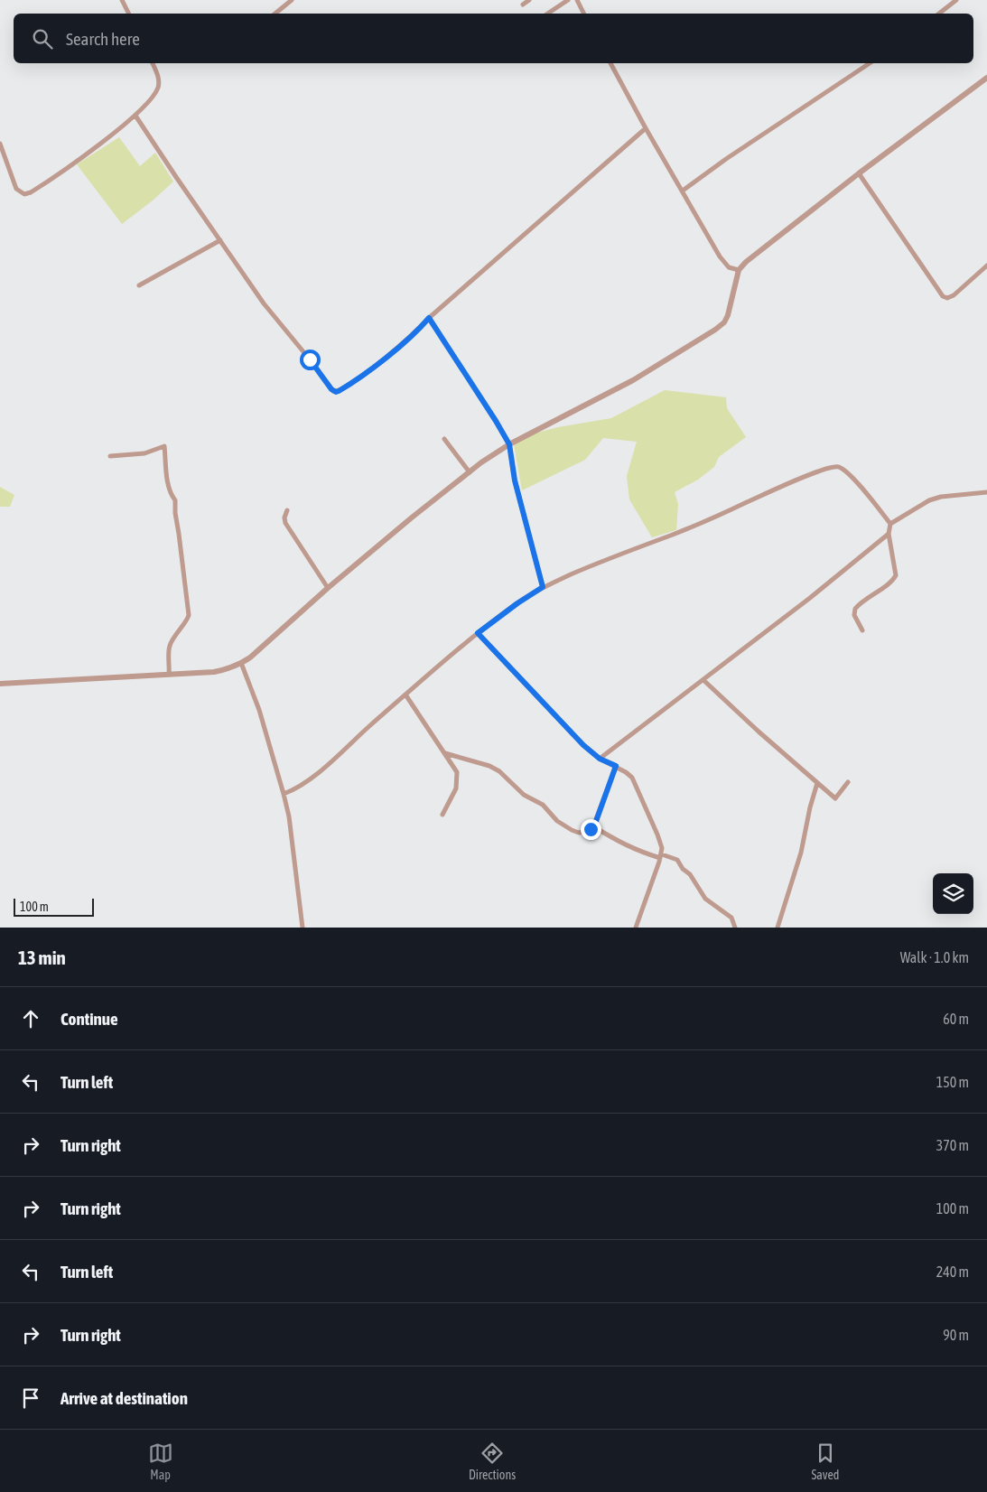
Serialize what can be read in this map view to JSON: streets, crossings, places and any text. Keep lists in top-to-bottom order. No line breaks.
{"scale_bar":"100 m","page":{"search":"Search here","scale":"100 m","heading":["13 min","Walk · 1.0 km"],"list":[["Continue","60 m"],["Turn left","150 m"],["Turn right","370 m"],["Turn right","100 m"],["Turn left","240 m"],["Turn right","90 m"],"Arrive at destination"],"nav":["Map","Directions","Saved"]}}
